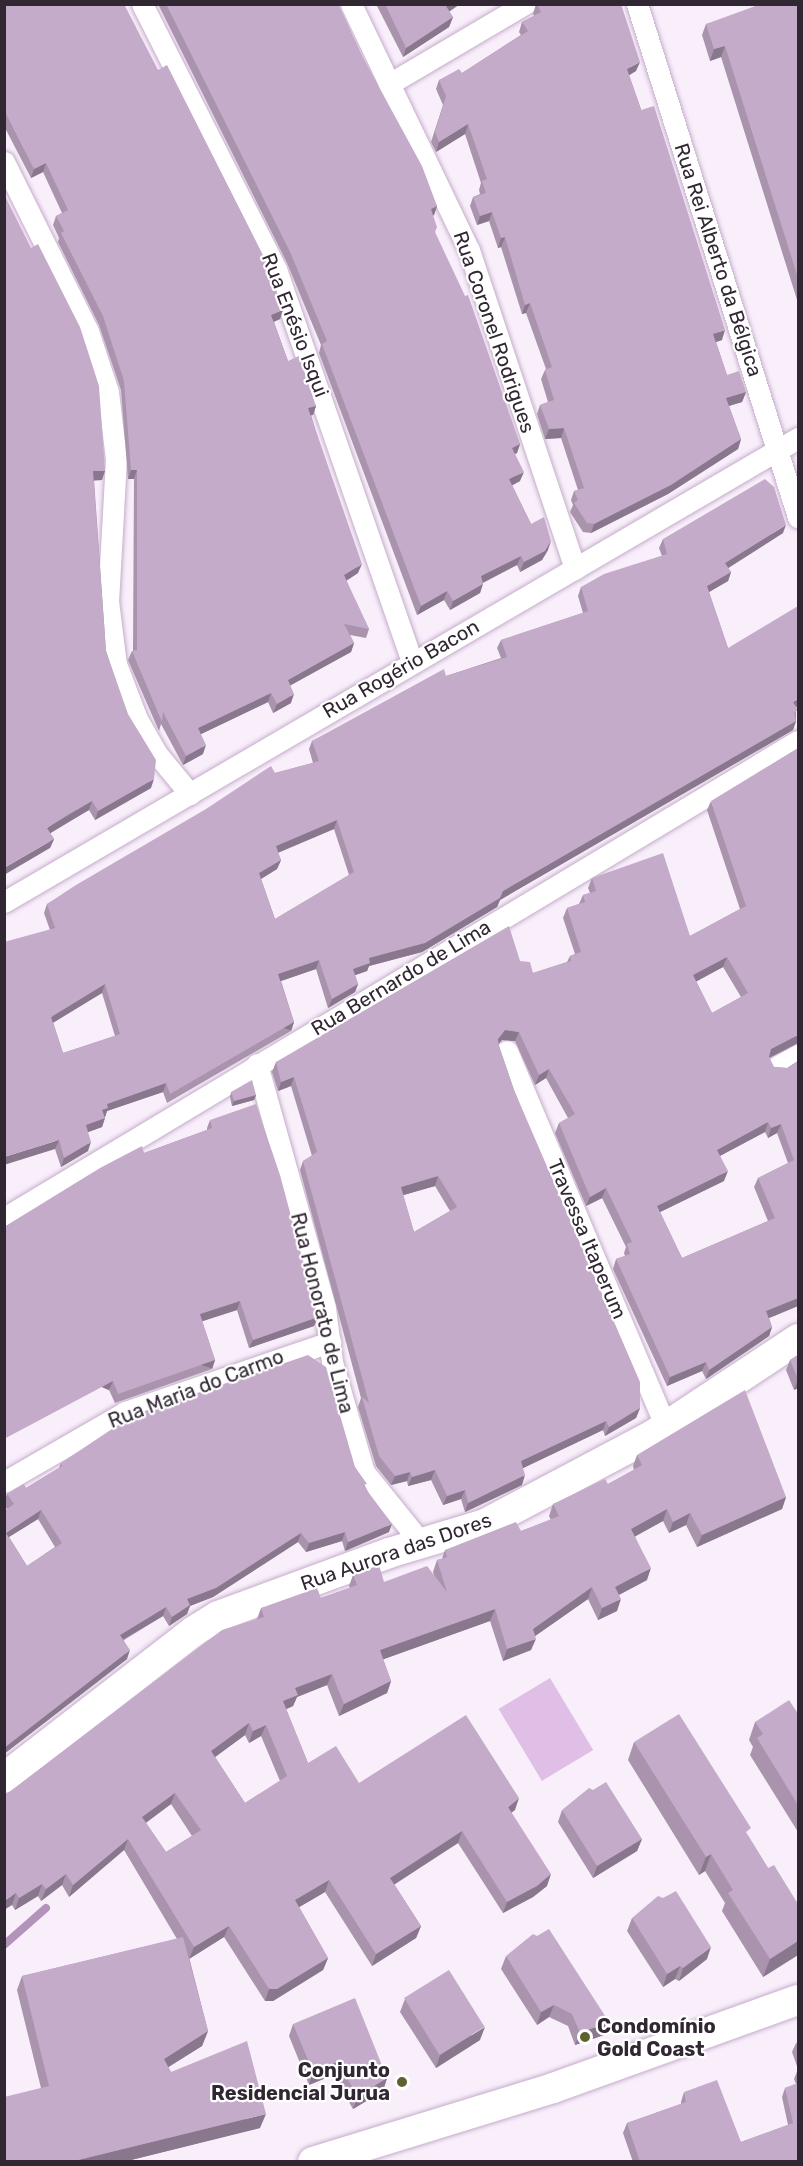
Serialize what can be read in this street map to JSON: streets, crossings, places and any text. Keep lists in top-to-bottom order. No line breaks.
{"streets":{"main road":["Rua Aurora das Dores"],"street":["Rua Rei Alberto da Bélgica","Rua Enésio Isqui","Rua Coronel Rodrigues","Rua Rogério Bacon","Rua Bernardo de Lima","Travessa Itaperum","Rua Honorato de Lima","Rua Maria do Carmo"]},"crossings":[["Rua Rei Alberto da Bélgica","Rua Rogério Bacon"],["Rua Enésio Isqui","Rua Rogério Bacon"],["Rua Coronel Rodrigues","Rua Rogério Bacon"],["Rua Bernardo de Lima","Rua Honorato de Lima"],["Travessa Itaperum","Rua Aurora das Dores"],["Rua Honorato de Lima","Rua Maria do Carmo"],["Rua Honorato de Lima","Rua Aurora das Dores"]],"places":["Condomínio Gold Coast","Conjunto Residencial Jurua"]}
